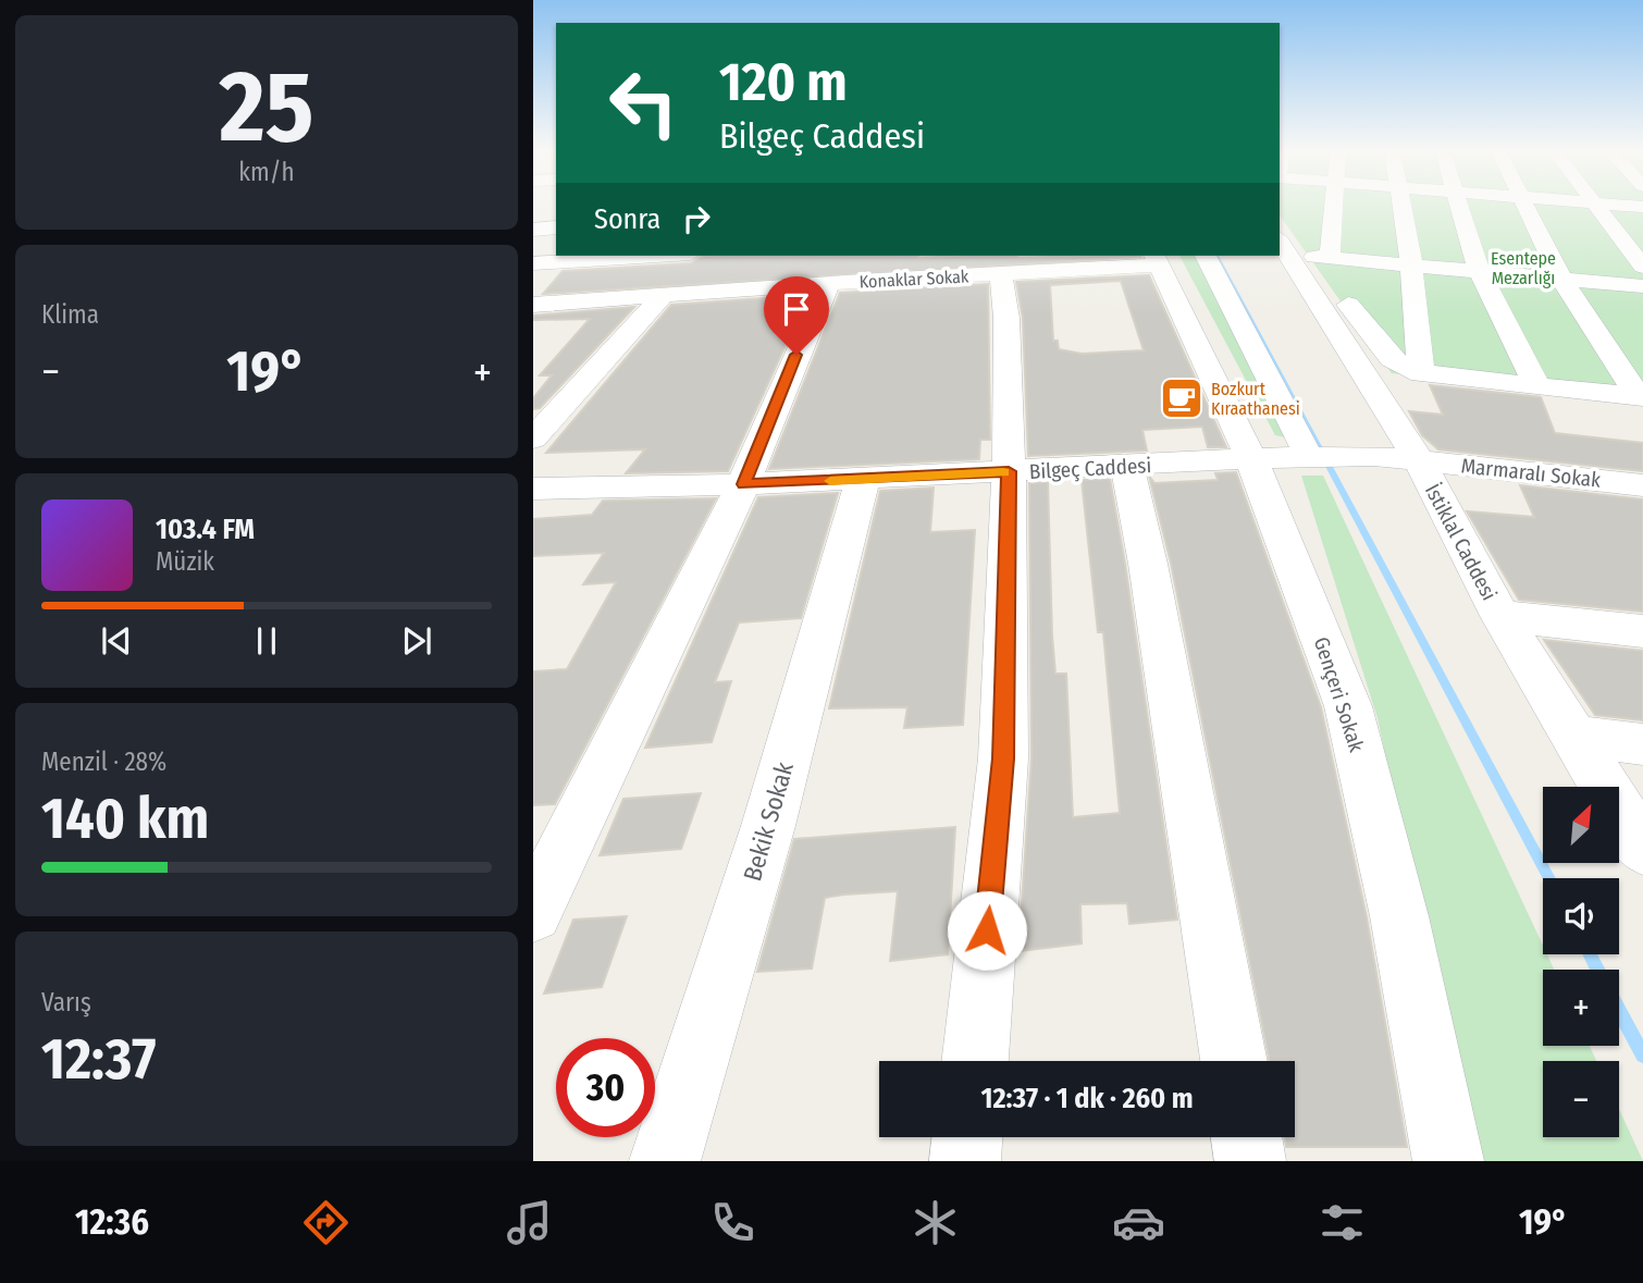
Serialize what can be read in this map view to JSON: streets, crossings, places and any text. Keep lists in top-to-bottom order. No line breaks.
{"streets":{"street":["Konaklar Sokak","Bilgeç Caddesi","Marmaralı Sokak","İstiklal Caddesi","Gençeri Sokak","Bekik Sokak"]},"crossings":[["Konaklar Sokak","Gençeri Sokak"],["Bilgeç Caddesi","Marmaralı Sokak"],["Bilgeç Caddesi","İstiklal Caddesi"],["Bilgeç Caddesi","Gençeri Sokak"],["Bilgeç Caddesi","Bekik Sokak"],["Marmaralı Sokak","İstiklal Caddesi"]],"parks":["Esentepe Mezarlığı"],"places":{"cafe":["Bozkurt Kıraathanesi"]},"north":"top right","page":{"tile":[["25","km/h"],"Klima",["Menzil · 28%","140 km"],["Varış","12:37"]],"turn":["120 m","Bilgeç Caddesi"],"then":"Sonra","heat":["−","19°","+"],"song":["103.4 FM","Müzik"],"map_buttons":["+","−"],"limit":"30","trip":"12:37 · 1 dk · 260 m","tabs":["12:36","19°"]}}
